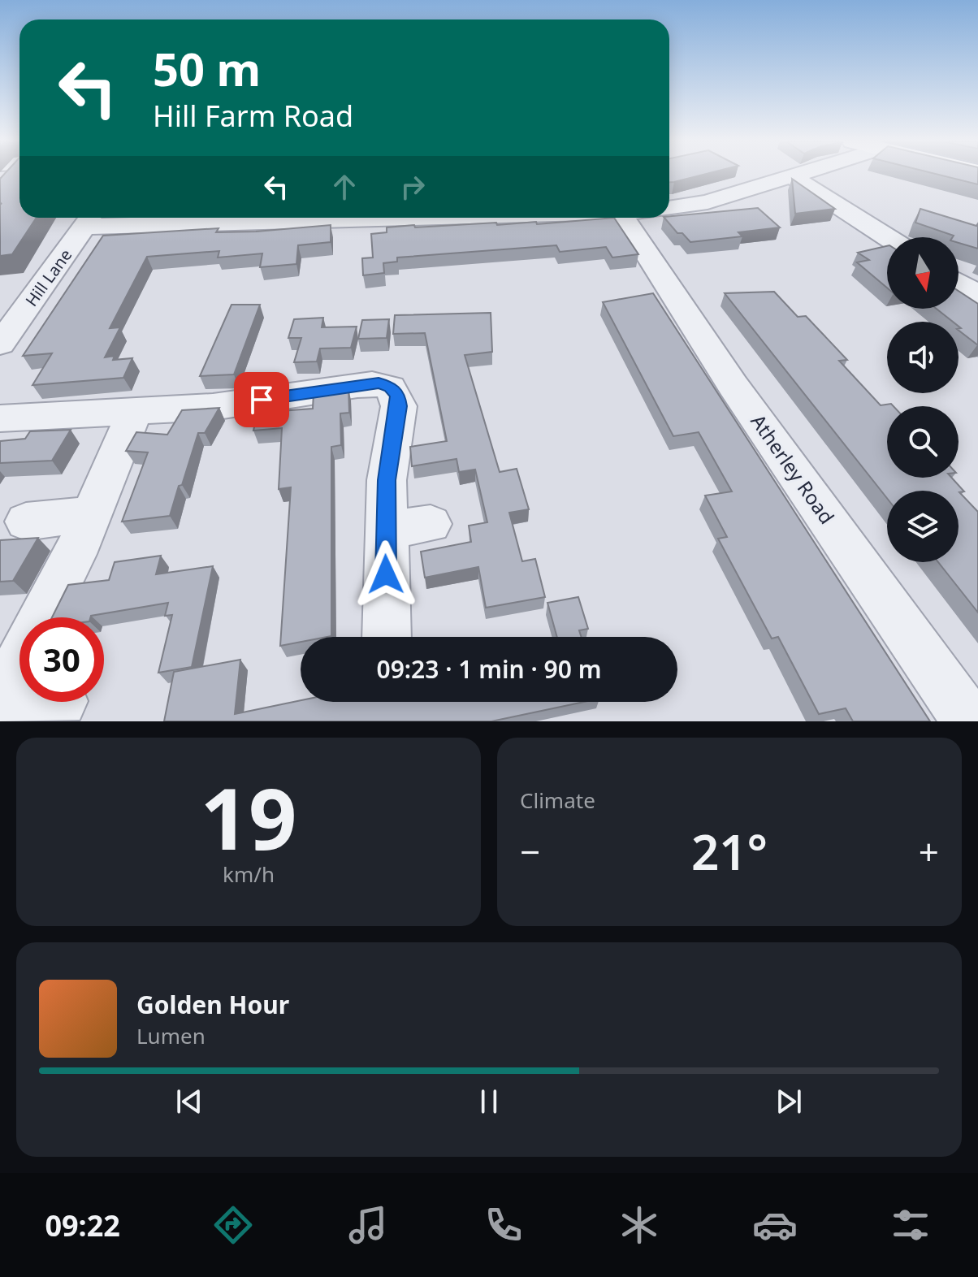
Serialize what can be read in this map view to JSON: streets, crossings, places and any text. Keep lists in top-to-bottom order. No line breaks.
{"streets":{"street":["Hill Lane","Atherley Road"]},"north":"bottom","page":{"turn":["50 m","Hill Farm Road"],"limit":"30","trip":"09:23 · 1 min · 90 m","tile":[["19","km/h"],"Climate"],"heat":["−","21°","+"],"song":["Golden Hour","Lumen"],"tabs":"09:22"}}
